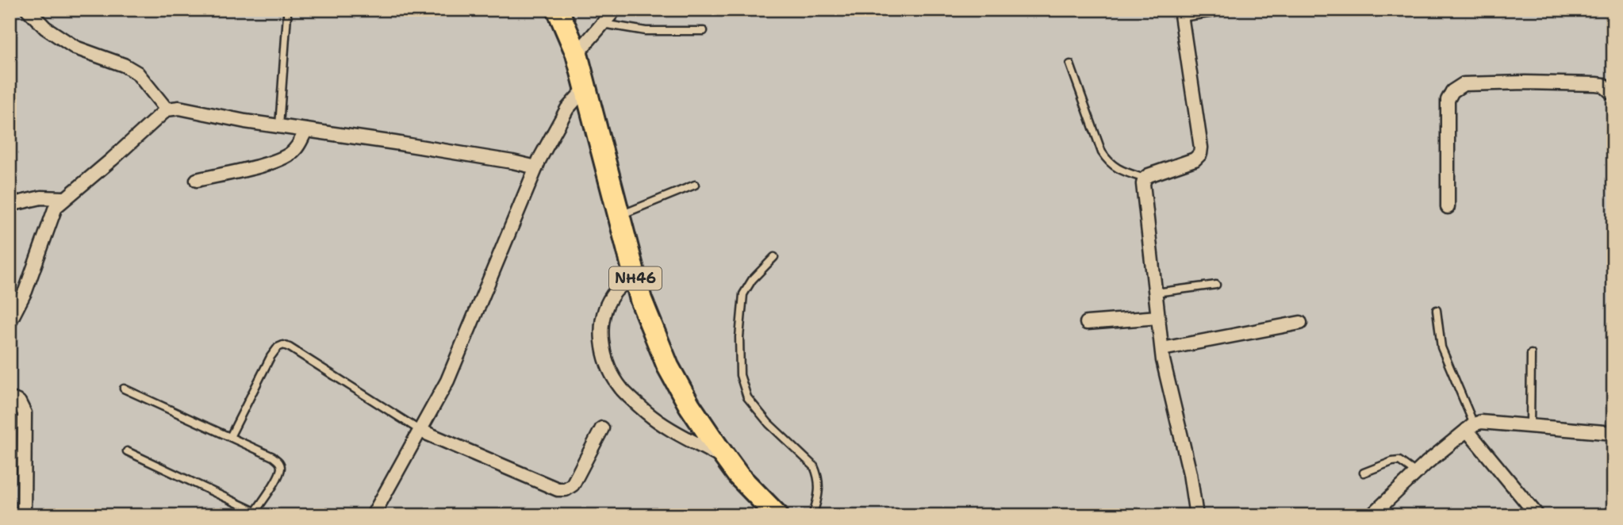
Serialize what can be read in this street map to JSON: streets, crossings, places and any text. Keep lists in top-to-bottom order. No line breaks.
{"streets":{"highway":["NH46"]}}
